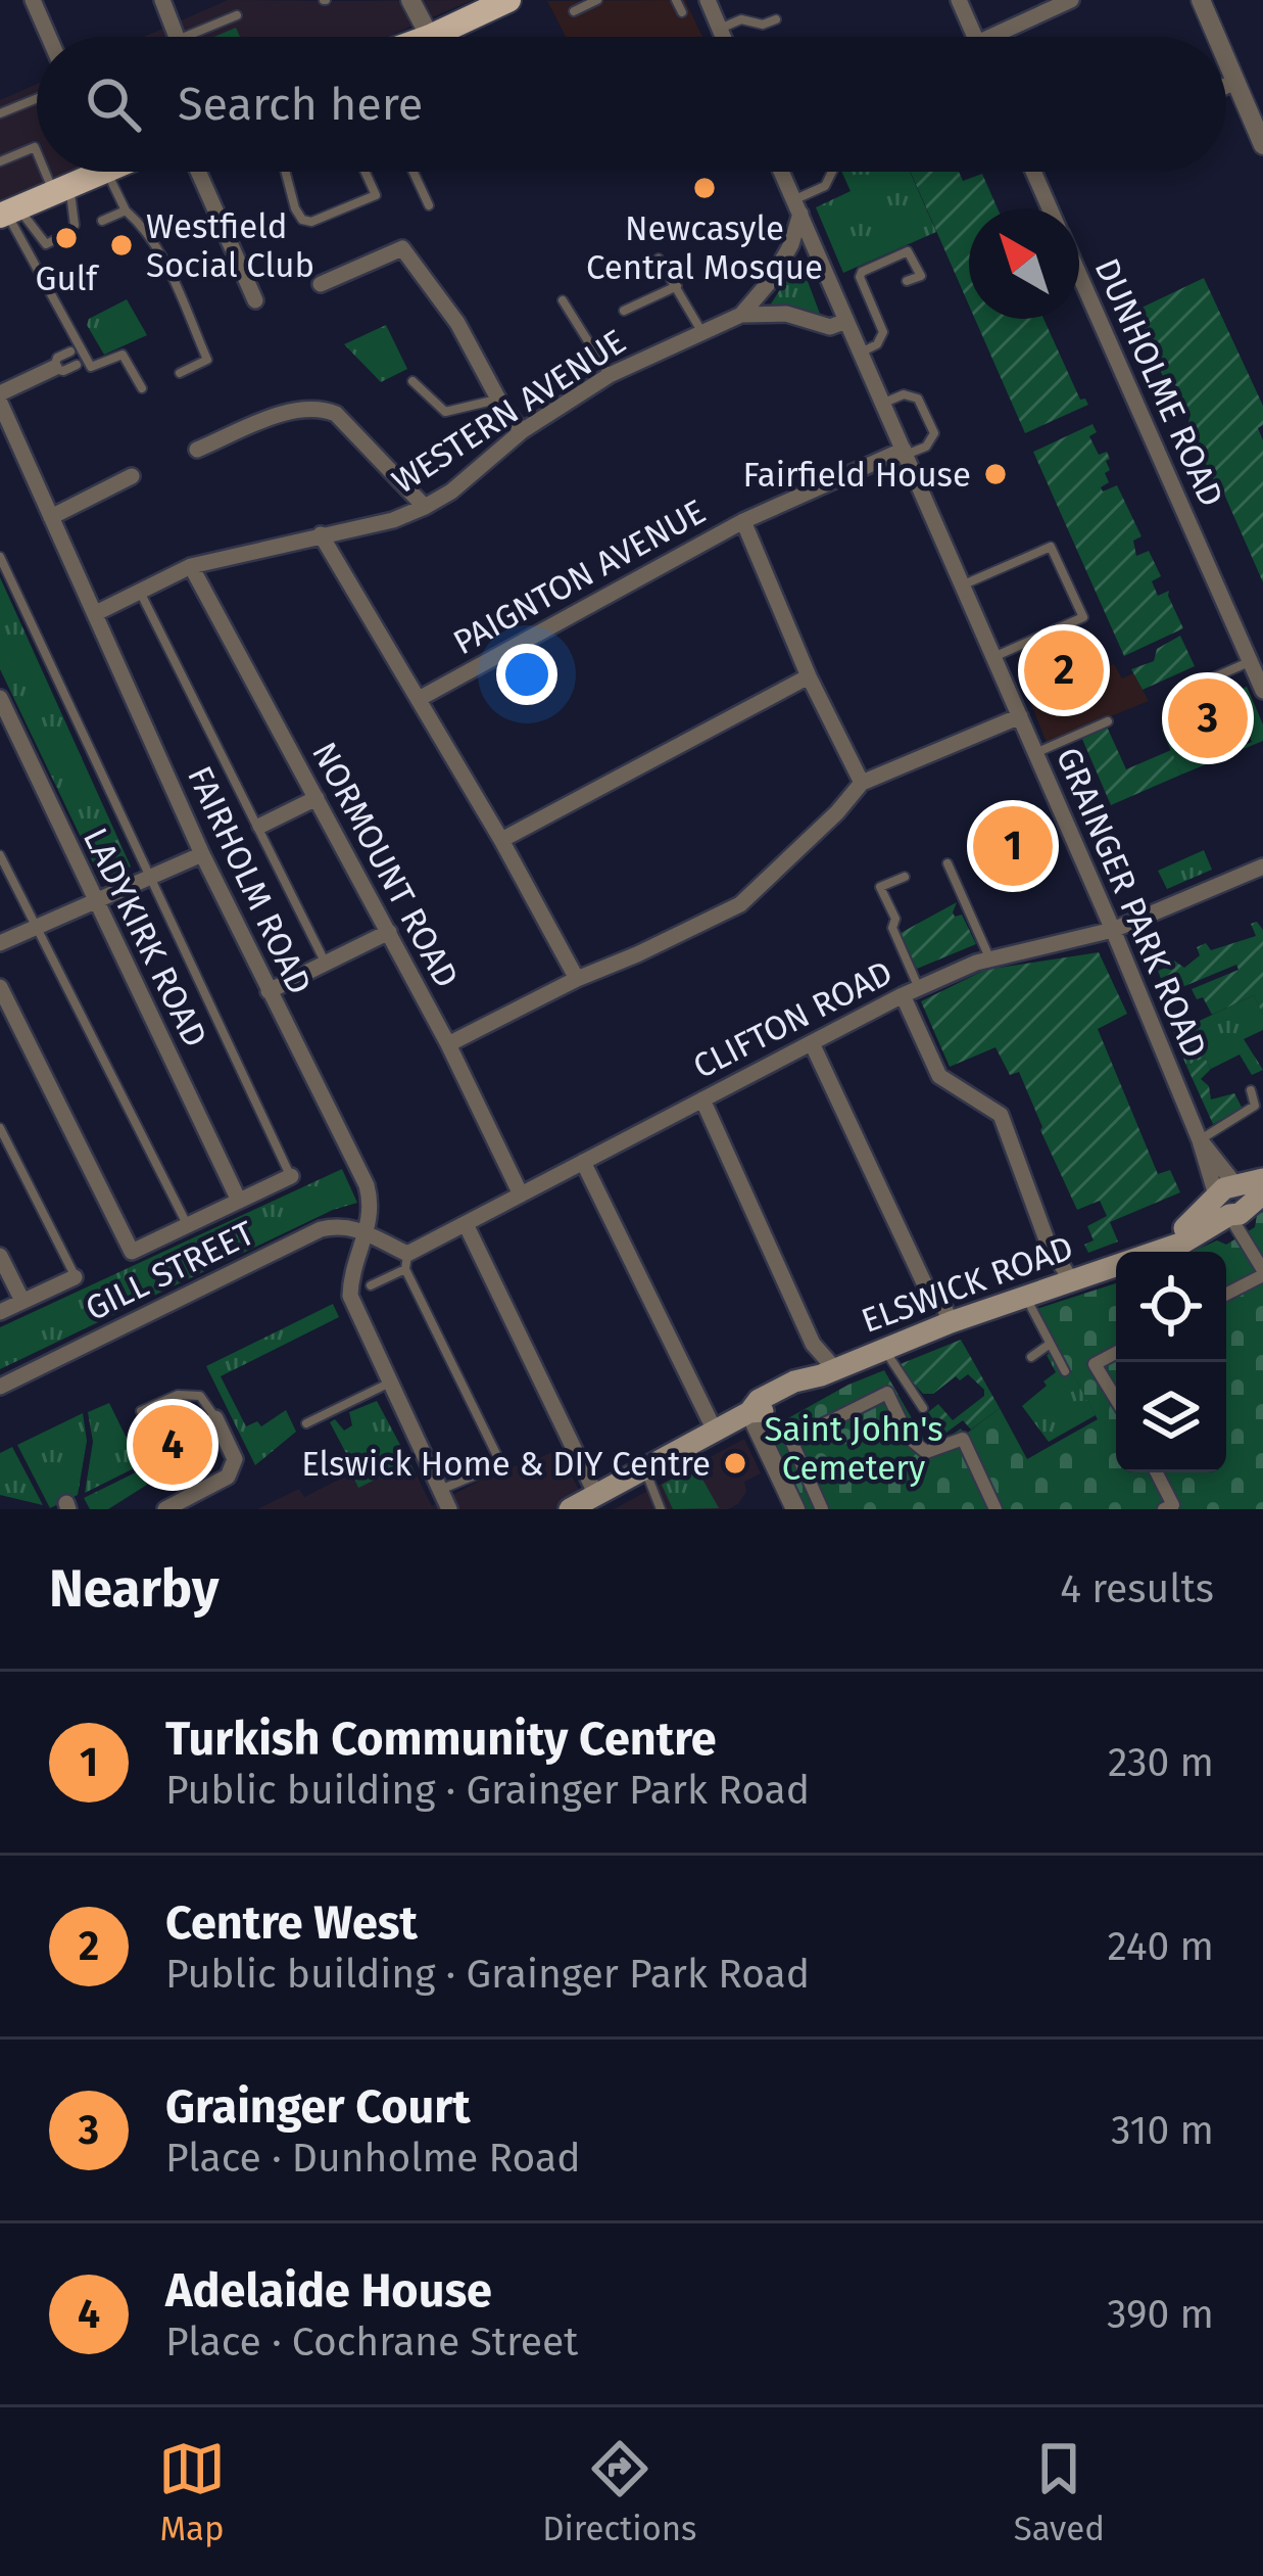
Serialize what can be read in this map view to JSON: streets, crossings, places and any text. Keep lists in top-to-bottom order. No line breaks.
{"streets":{"main road":["ELSWICK ROAD"],"street":["DUNHOLME ROAD","WESTERN AVENUE","PAIGNTON AVENUE","NORMOUNT ROAD","FAIRHOLM ROAD","GRAINGER PARK ROAD","LADYKIRK ROAD","CLIFTON ROAD","GILL STREET"]},"crossings":[["WESTERN AVENUE","NORMOUNT ROAD"],["WESTERN AVENUE","FAIRHOLM ROAD"],["WESTERN AVENUE","GRAINGER PARK ROAD"],["PAIGNTON AVENUE","GRAINGER PARK ROAD"],["NORMOUNT ROAD","CLIFTON ROAD"],["FAIRHOLM ROAD","GILL STREET"],["GRAINGER PARK ROAD","CLIFTON ROAD"],["GRAINGER PARK ROAD","ELSWICK ROAD"]],"parks":["Saint John's Cemetery"],"places":["Newcasyle Central Mosque","Gulf","Westfield Social Club","Fairfield House","Elswick Home & DIY Centre"],"north":"top left","page":{"search":"Search here","pins":["2","3","1","4"],"heading":["Nearby","4 results"],"list":[{"mark":"1","name":"Turkish Community Centre","note":"Public building · Grainger Park Road","value":"230 m"},{"mark":"2","name":"Centre West","note":"Public building · Grainger Park Road","value":"240 m"},{"mark":"3","name":"Grainger Court","note":"Place · Dunholme Road","value":"310 m"},{"mark":"4","name":"Adelaide House","note":"Place · Cochrane Street","value":"390 m"}],"nav":["Map","Directions","Saved"]}}
